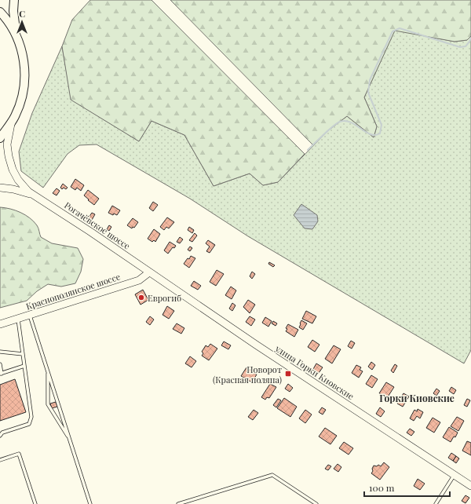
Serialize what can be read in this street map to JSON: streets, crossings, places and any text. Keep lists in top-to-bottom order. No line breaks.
{"streets":{"main road":["Рогачёвское шоссе","Краснополянское шоссе","улица Горки Киовские"]},"crossings":[["Рогачёвское шоссе","Краснополянское шоссе"],["Рогачёвское шоссе","улица Горки Киовские"],["Краснополянское шоссе","улица Горки Киовские"]],"districts":["Горки Киовские"],"places":{"other":["Еврогиб"],"transit":["Поворот (Красная поляна)"]},"scale_bar":"100 m","north":"top"}
